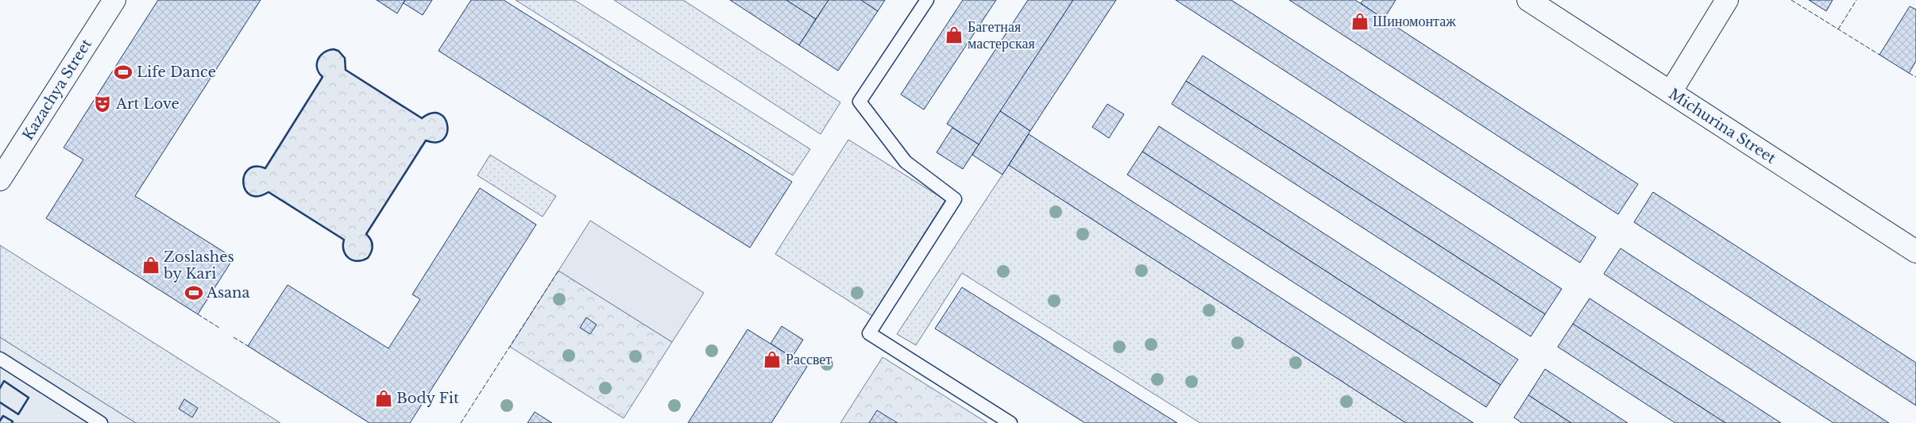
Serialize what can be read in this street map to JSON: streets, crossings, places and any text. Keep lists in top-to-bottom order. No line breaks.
{"streets":{"street":["Kazachya Street","Michurina Street"]},"places":{"shop":["Шиномонтаж","Багетная мастерская","Zoslashes by Kari","Рассвет","Body Fit"],"sports":["Life Dance","Asana"],"theatre":["Art Love"]}}
